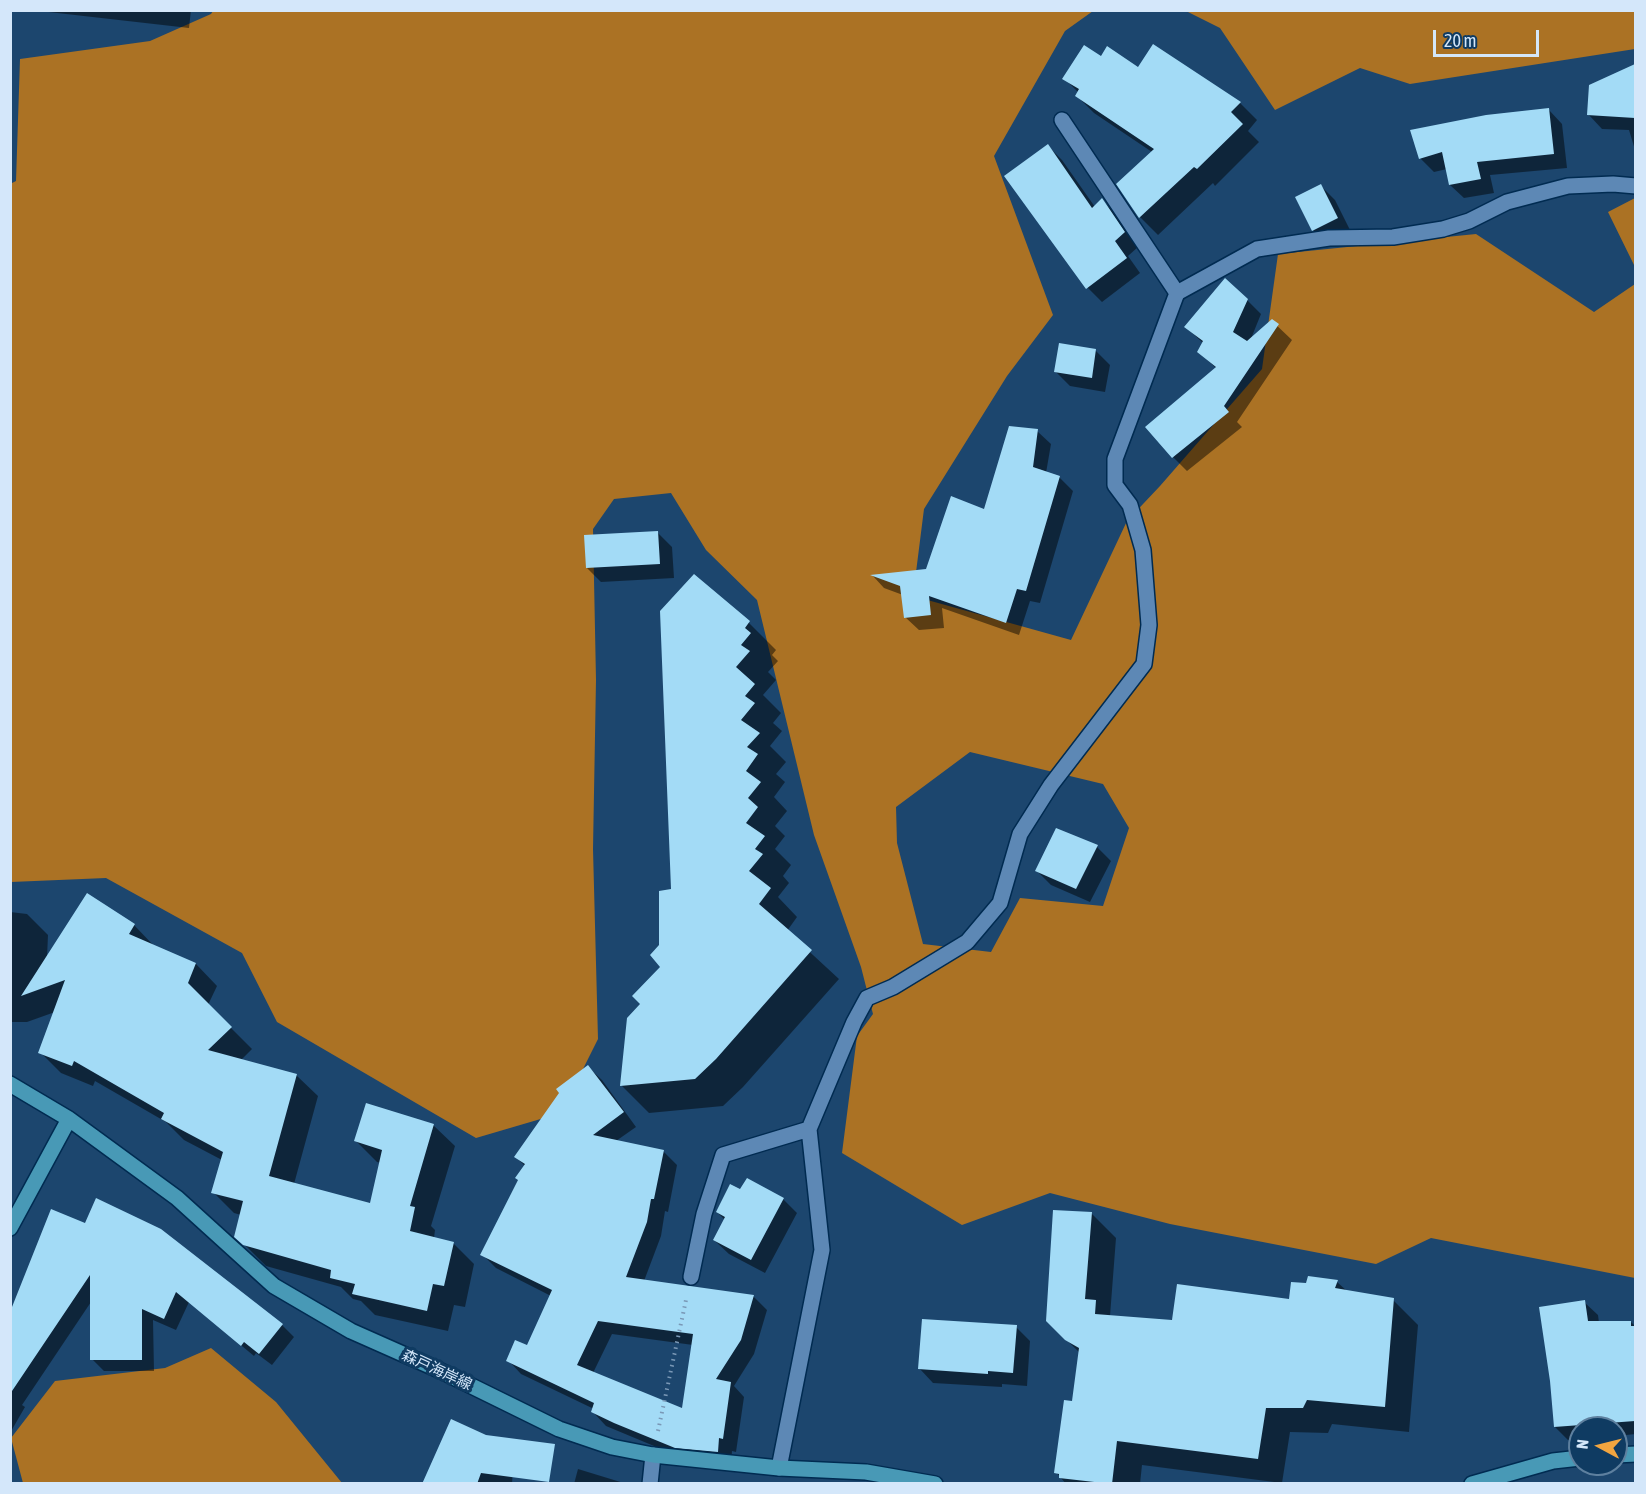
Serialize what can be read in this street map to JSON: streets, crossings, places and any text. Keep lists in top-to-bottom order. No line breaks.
{"streets":{"main road":["森戸海岸線"]},"scale_bar":"20 m","north":"left"}
